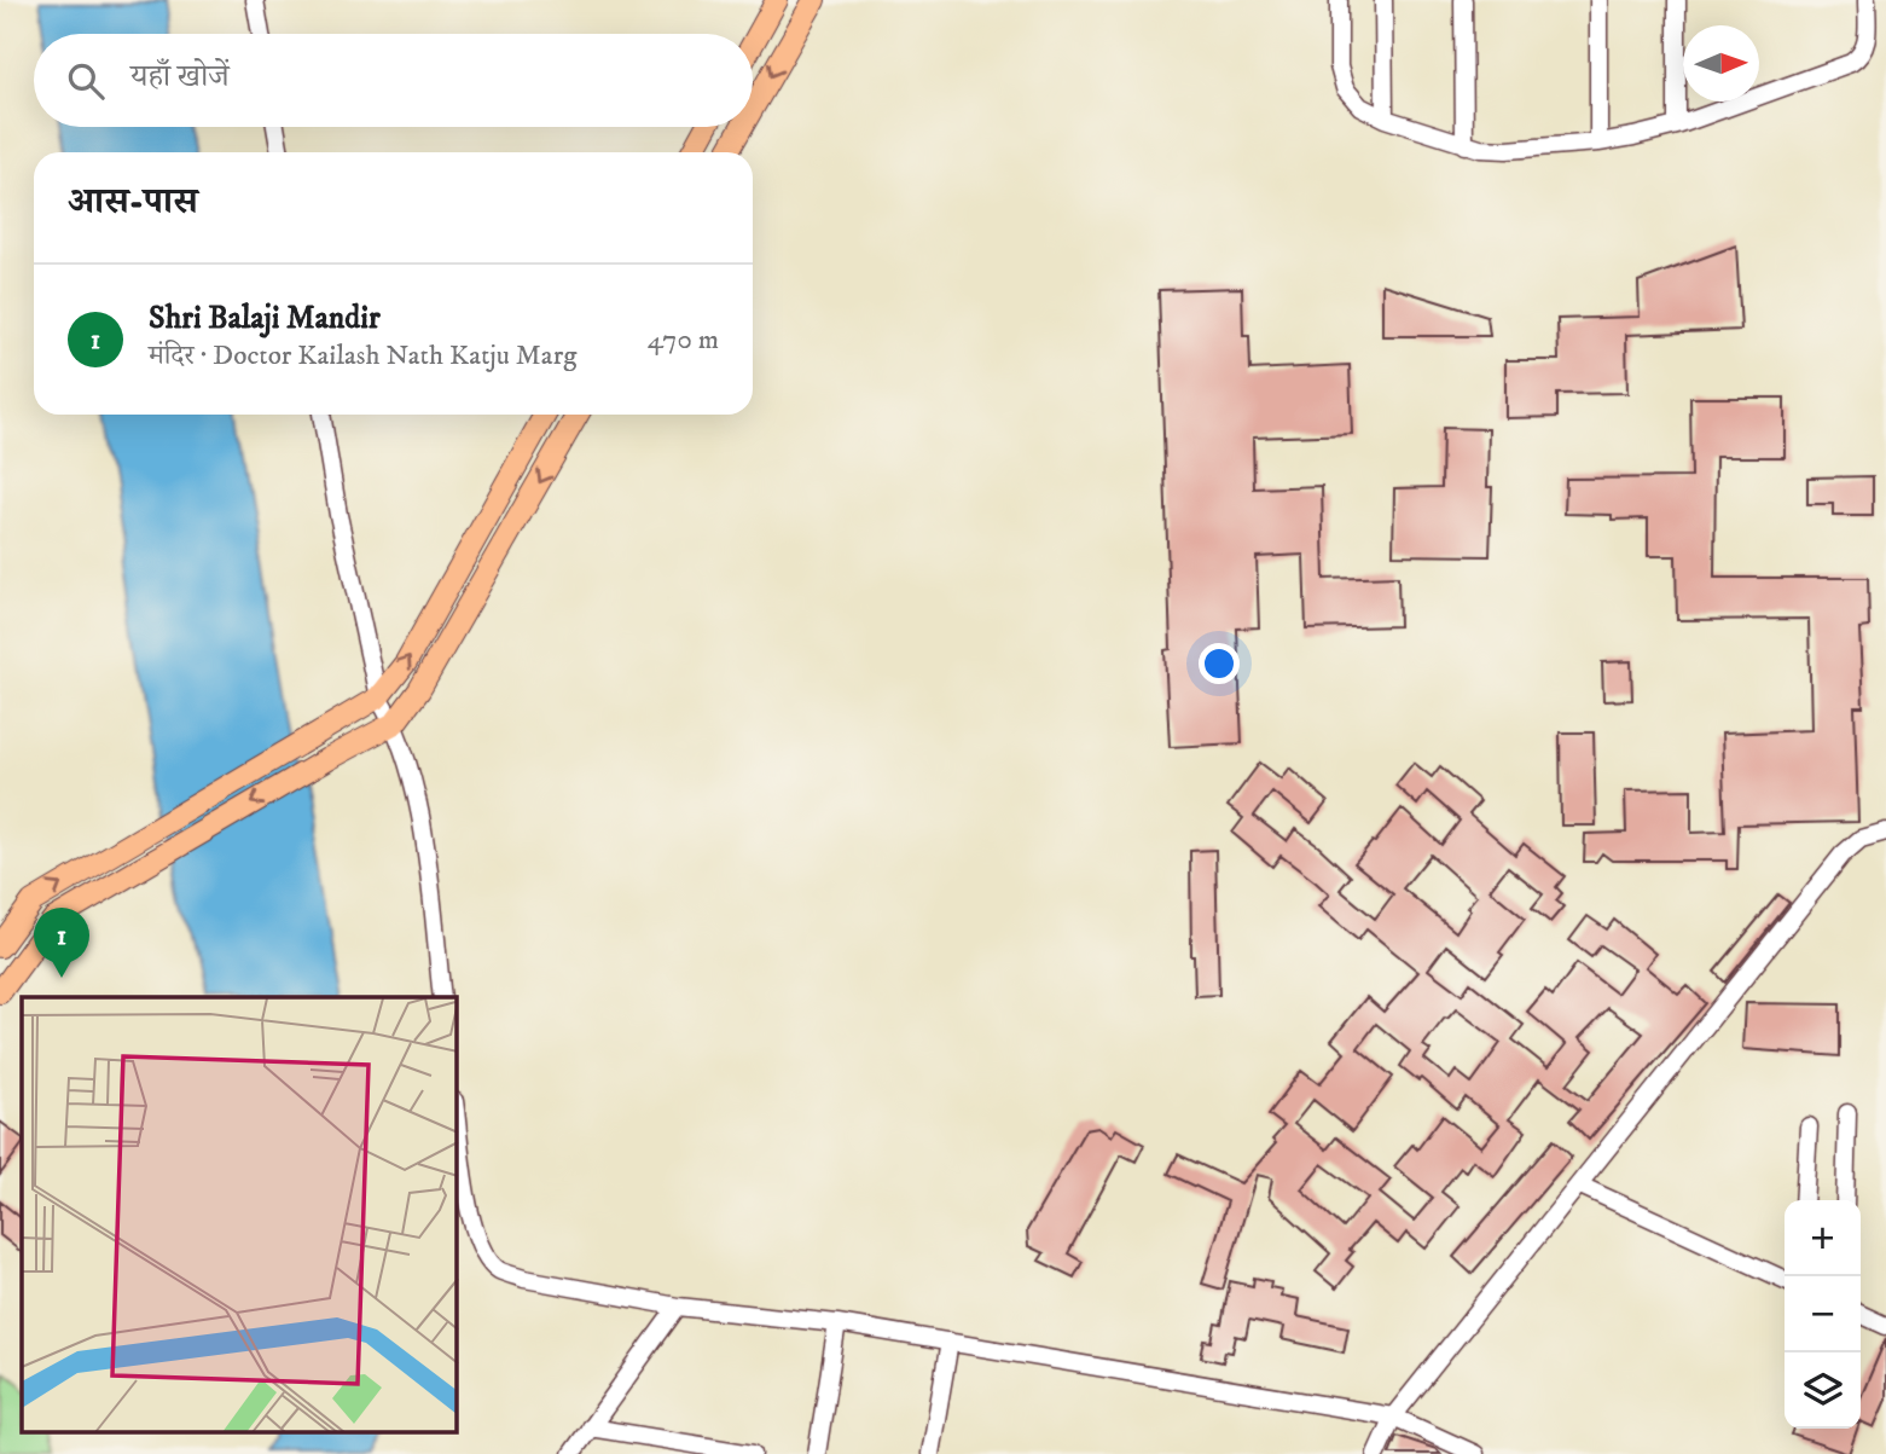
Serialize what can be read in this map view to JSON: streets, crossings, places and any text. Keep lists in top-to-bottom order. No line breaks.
{"north":"right","page":{"search":"यहाँ खोजें","heading":"आस-पास","list":[{"mark":"1","name":"Shri Balaji Mandir","note":"मंदिर · Doctor Kailash Nath Katju Marg","value":"470 m"}],"pins":"1","map_buttons":["+","−"]}}
